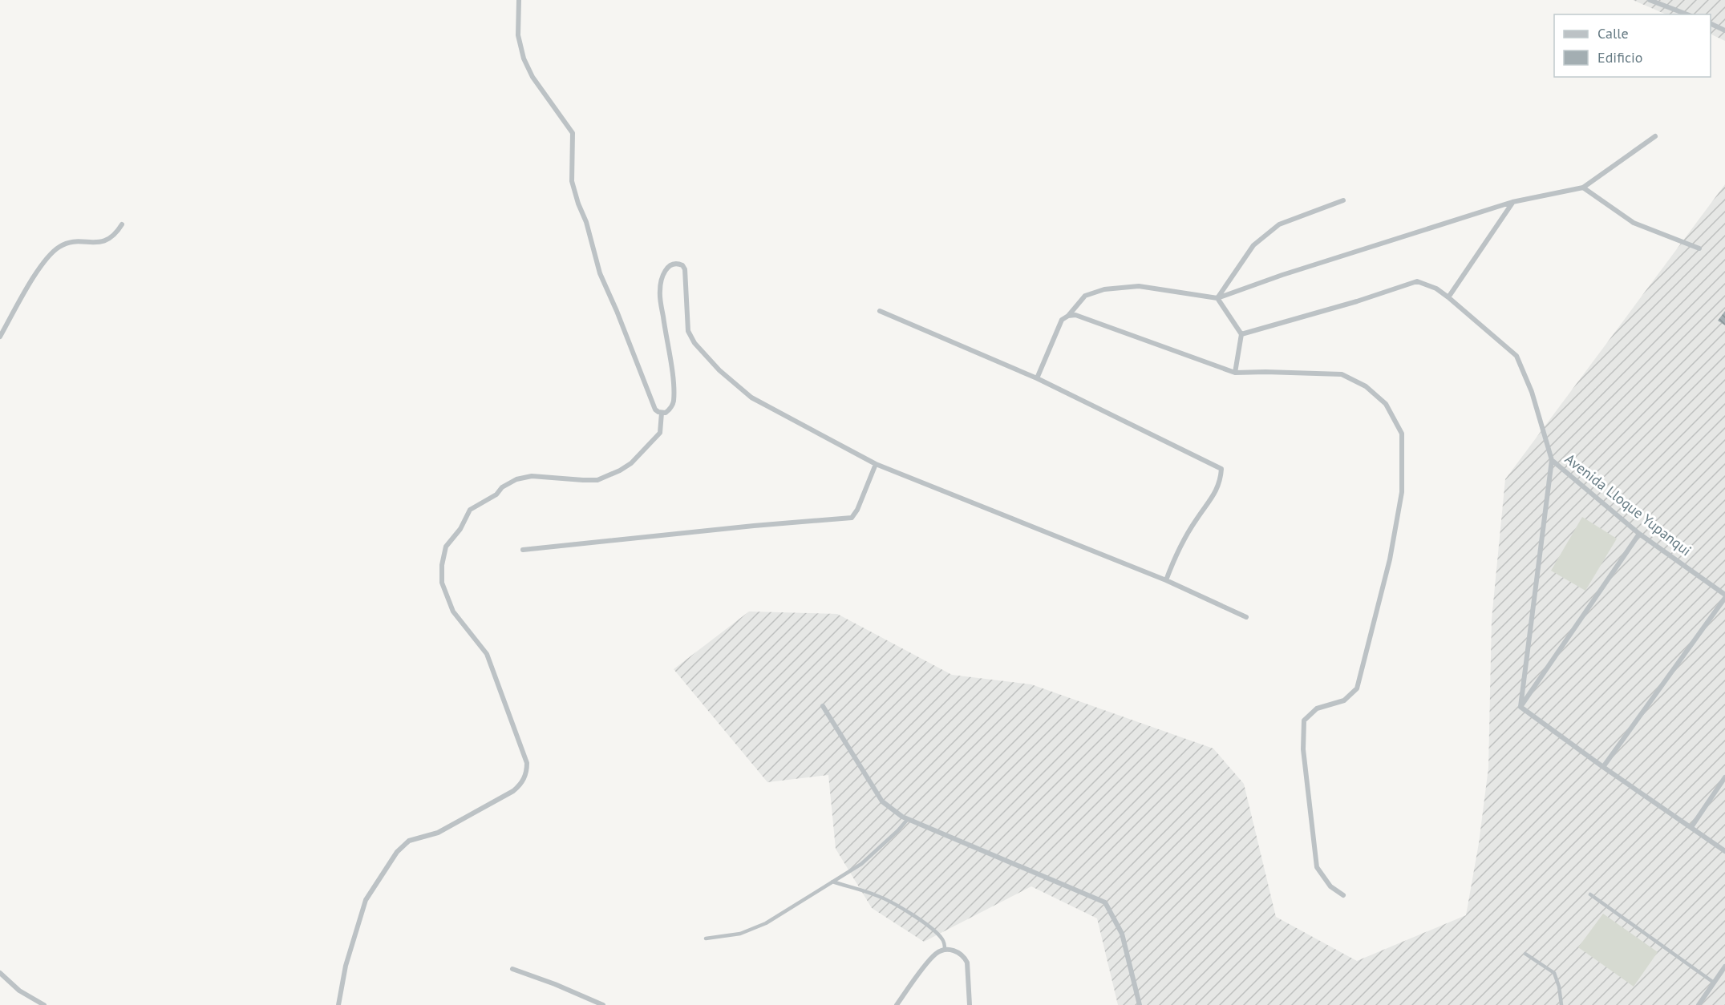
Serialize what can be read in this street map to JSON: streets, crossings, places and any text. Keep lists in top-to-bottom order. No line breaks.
{"streets":{"street":["Avenida Lloque Yupanqui"]},"legend":["Calle","Edificio"]}
